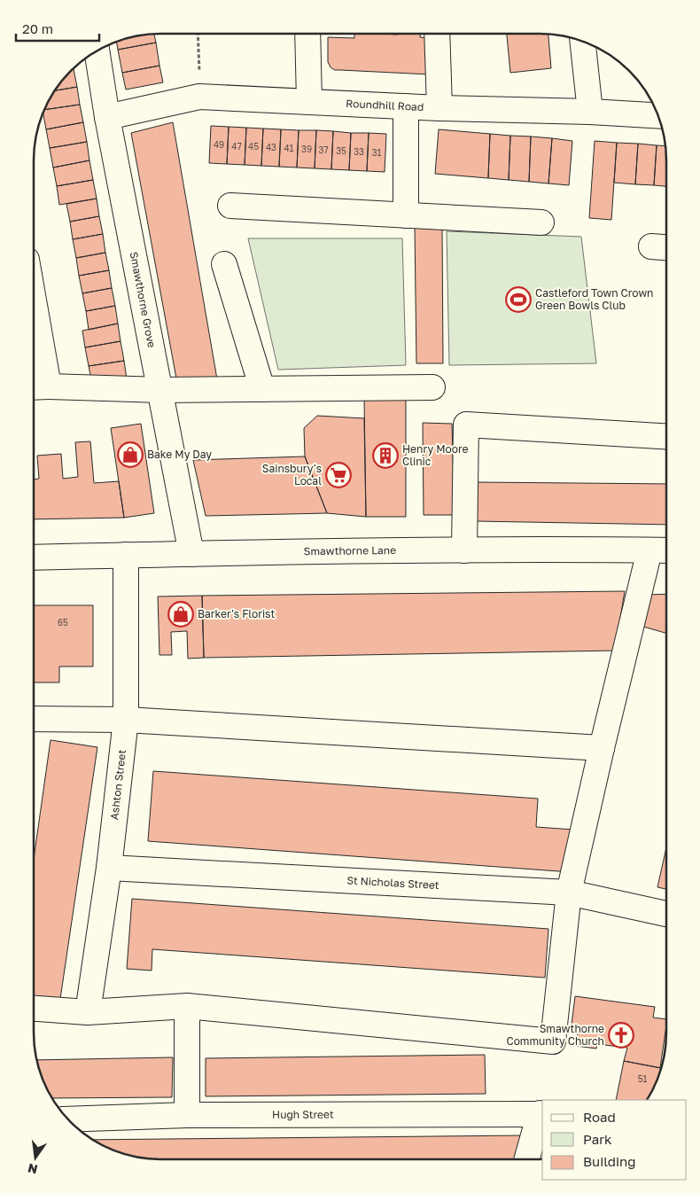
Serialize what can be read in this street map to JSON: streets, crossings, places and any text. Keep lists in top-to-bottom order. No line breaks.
{"streets":{"street":["Roundhill Road","Smawthorne Grove","Smawthorne Lane","Ashton Street","St Nicholas Street","Hugh Street"]},"crossings":[["Roundhill Road","Smawthorne Grove"],["Smawthorne Grove","Smawthorne Lane"],["Smawthorne Lane","Ashton Street"],["Ashton Street","St Nicholas Street"]],"places":{"sports":["Castleford Town Crown Green Bowls Club"],"shop":["Bake My Day","Barker's Florist"],"building":["Henry Moore Clinic"],"supermarket":["Sainsbury's Local"],"church":["Smawthorne Community Church"]},"house_numbers":["49","47","45","43","41","39","37","35","33","31","65","51"],"legend":["Road","Park","Building"],"scale_bar":"20 m","north":"bottom"}
